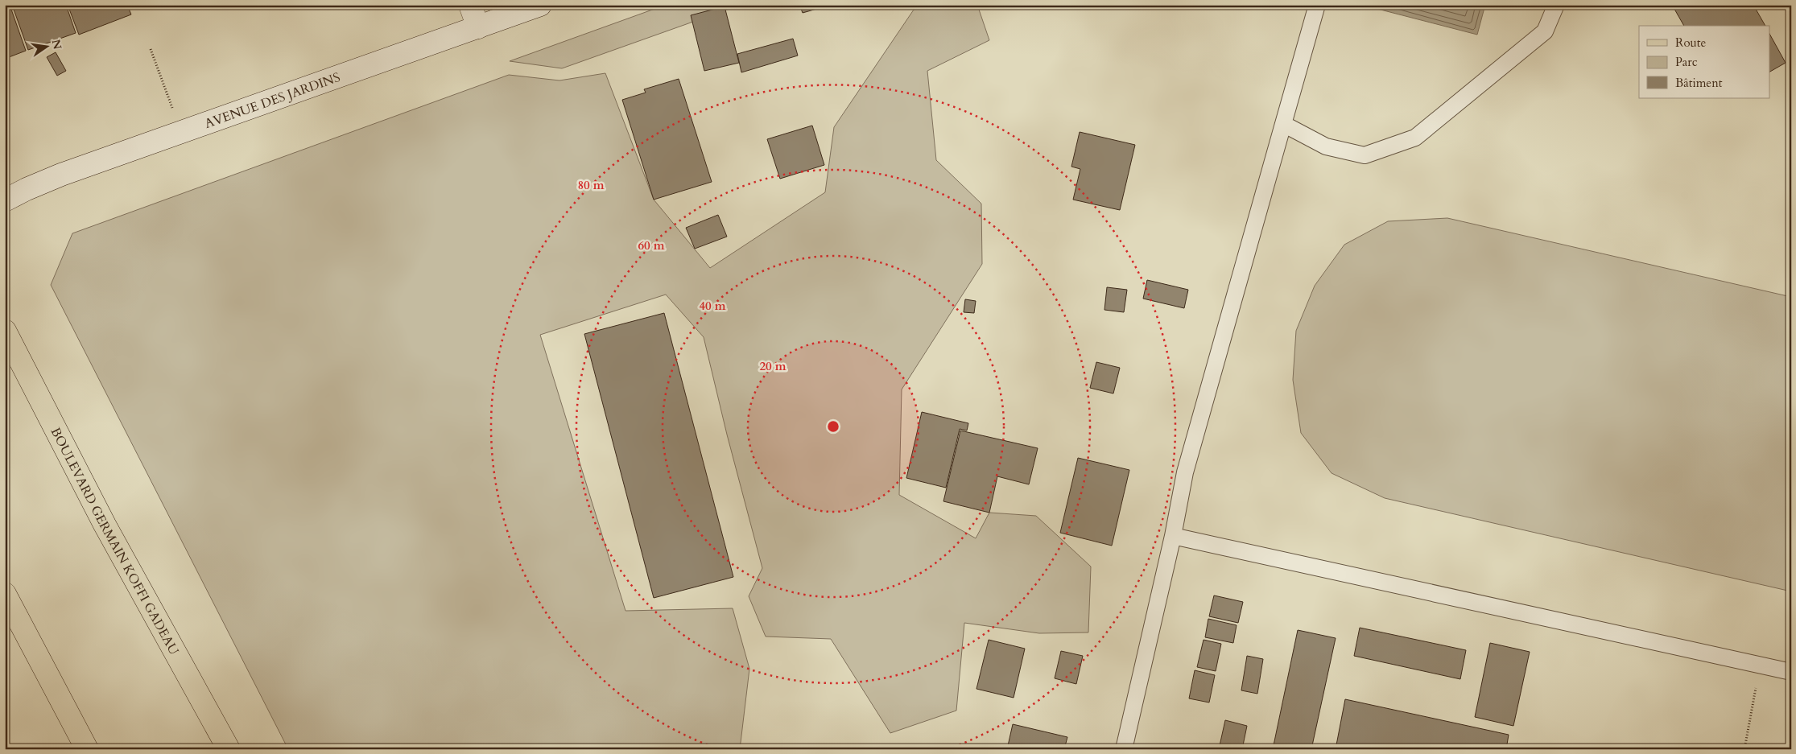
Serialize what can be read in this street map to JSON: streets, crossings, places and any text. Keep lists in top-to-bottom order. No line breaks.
{"streets":{"main road":["AVENUE DES JARDINS","BOULEVARD GERMAIN KOFFI GADEAU"]},"legend":["Route","Parc","Bâtiment"],"north":"right","rings":["80 m","60 m","40 m","20 m"]}
